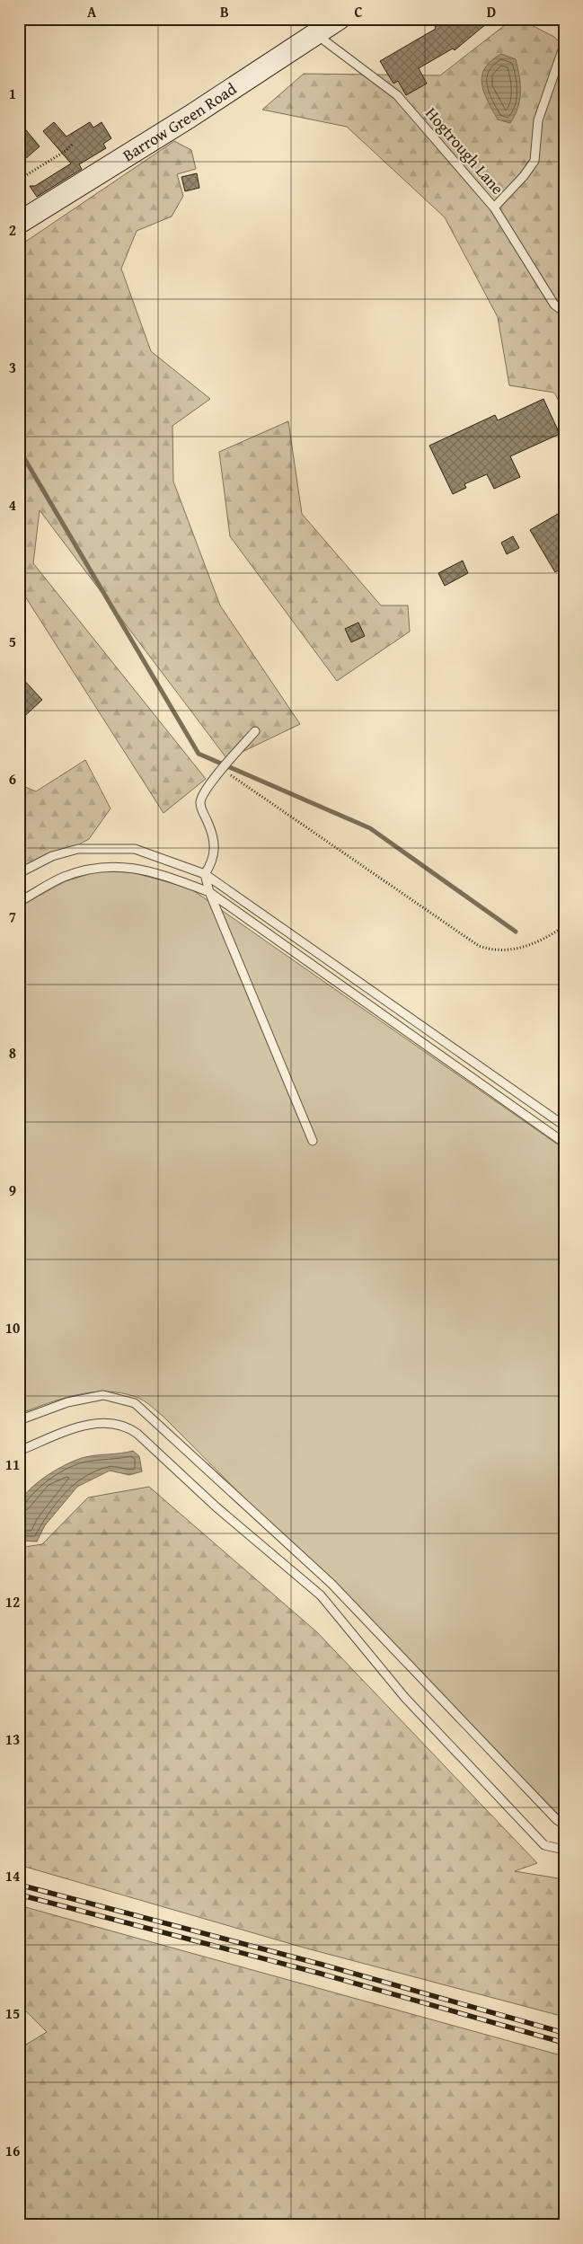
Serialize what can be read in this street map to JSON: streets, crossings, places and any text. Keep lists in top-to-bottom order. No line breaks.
{"streets":{"street":["Barrow Green Road"],"lane":["Hogtrough Lane"]},"crossings":[["Barrow Green Road","Hogtrough Lane"]],"grid":{"columns":["A","B","C","D"],"rows":["1","2","3","4","5","6","7","8","9","10","11","12","13","14","15","16"]}}
